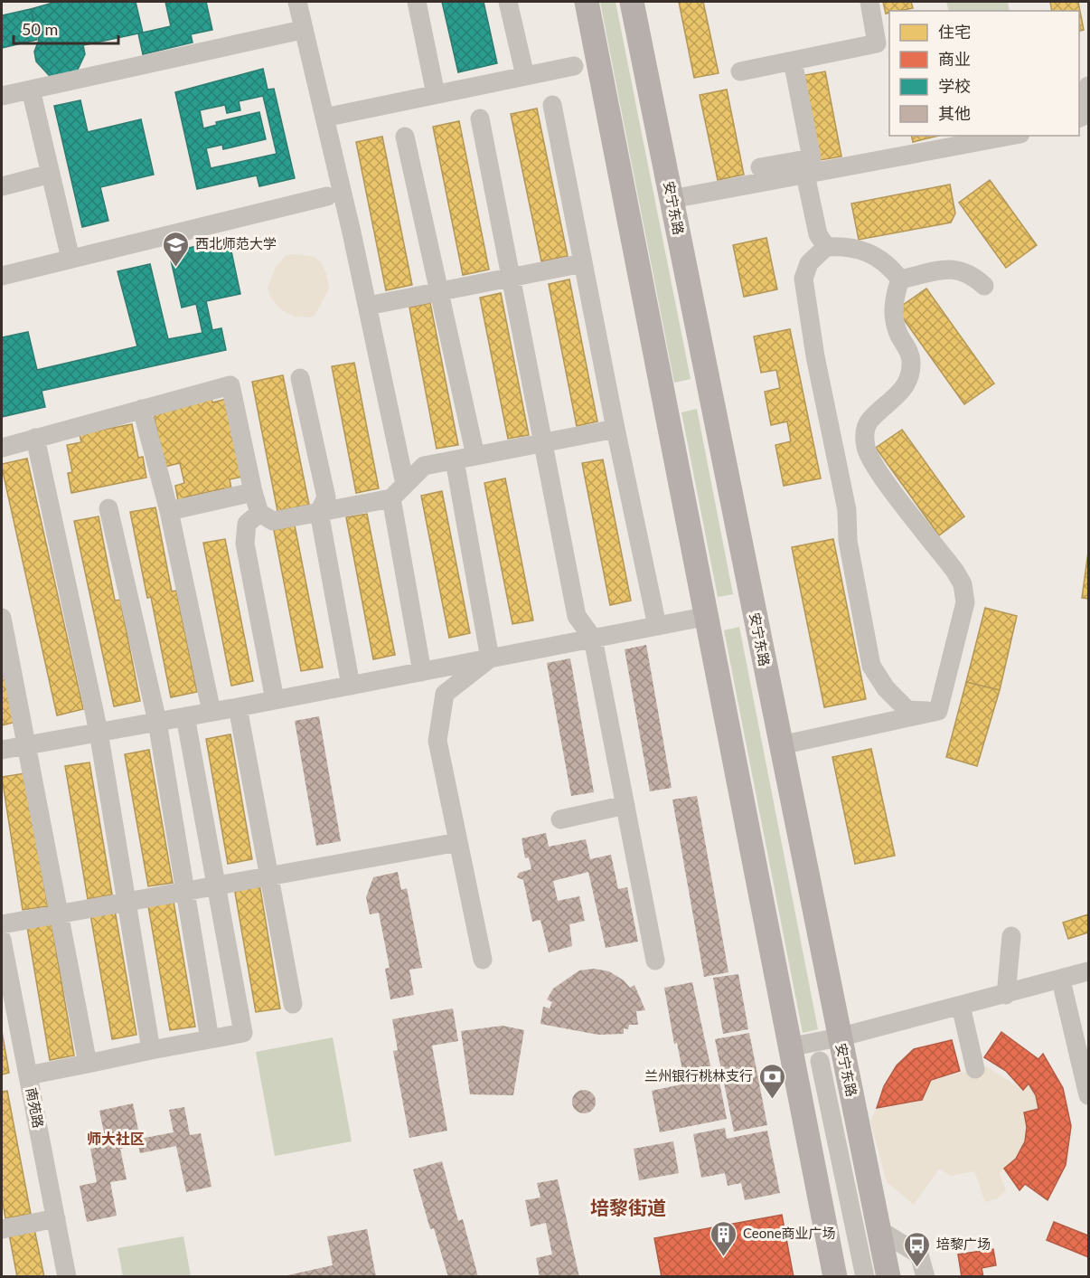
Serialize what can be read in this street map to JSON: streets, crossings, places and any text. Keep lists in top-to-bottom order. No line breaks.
{"streets":{"main road":["安宁东路"],"street":["南苑路"]},"districts":["师大社区","培黎街道"],"places":{"school or university":["西北师范大学"],"bank":["兰州银行桃林支行"],"building":["Ceone商业广场"],"bus stop":["培黎广场"]},"legend":["住宅","商业","学校","其他"],"scale_bar":"50 m"}
